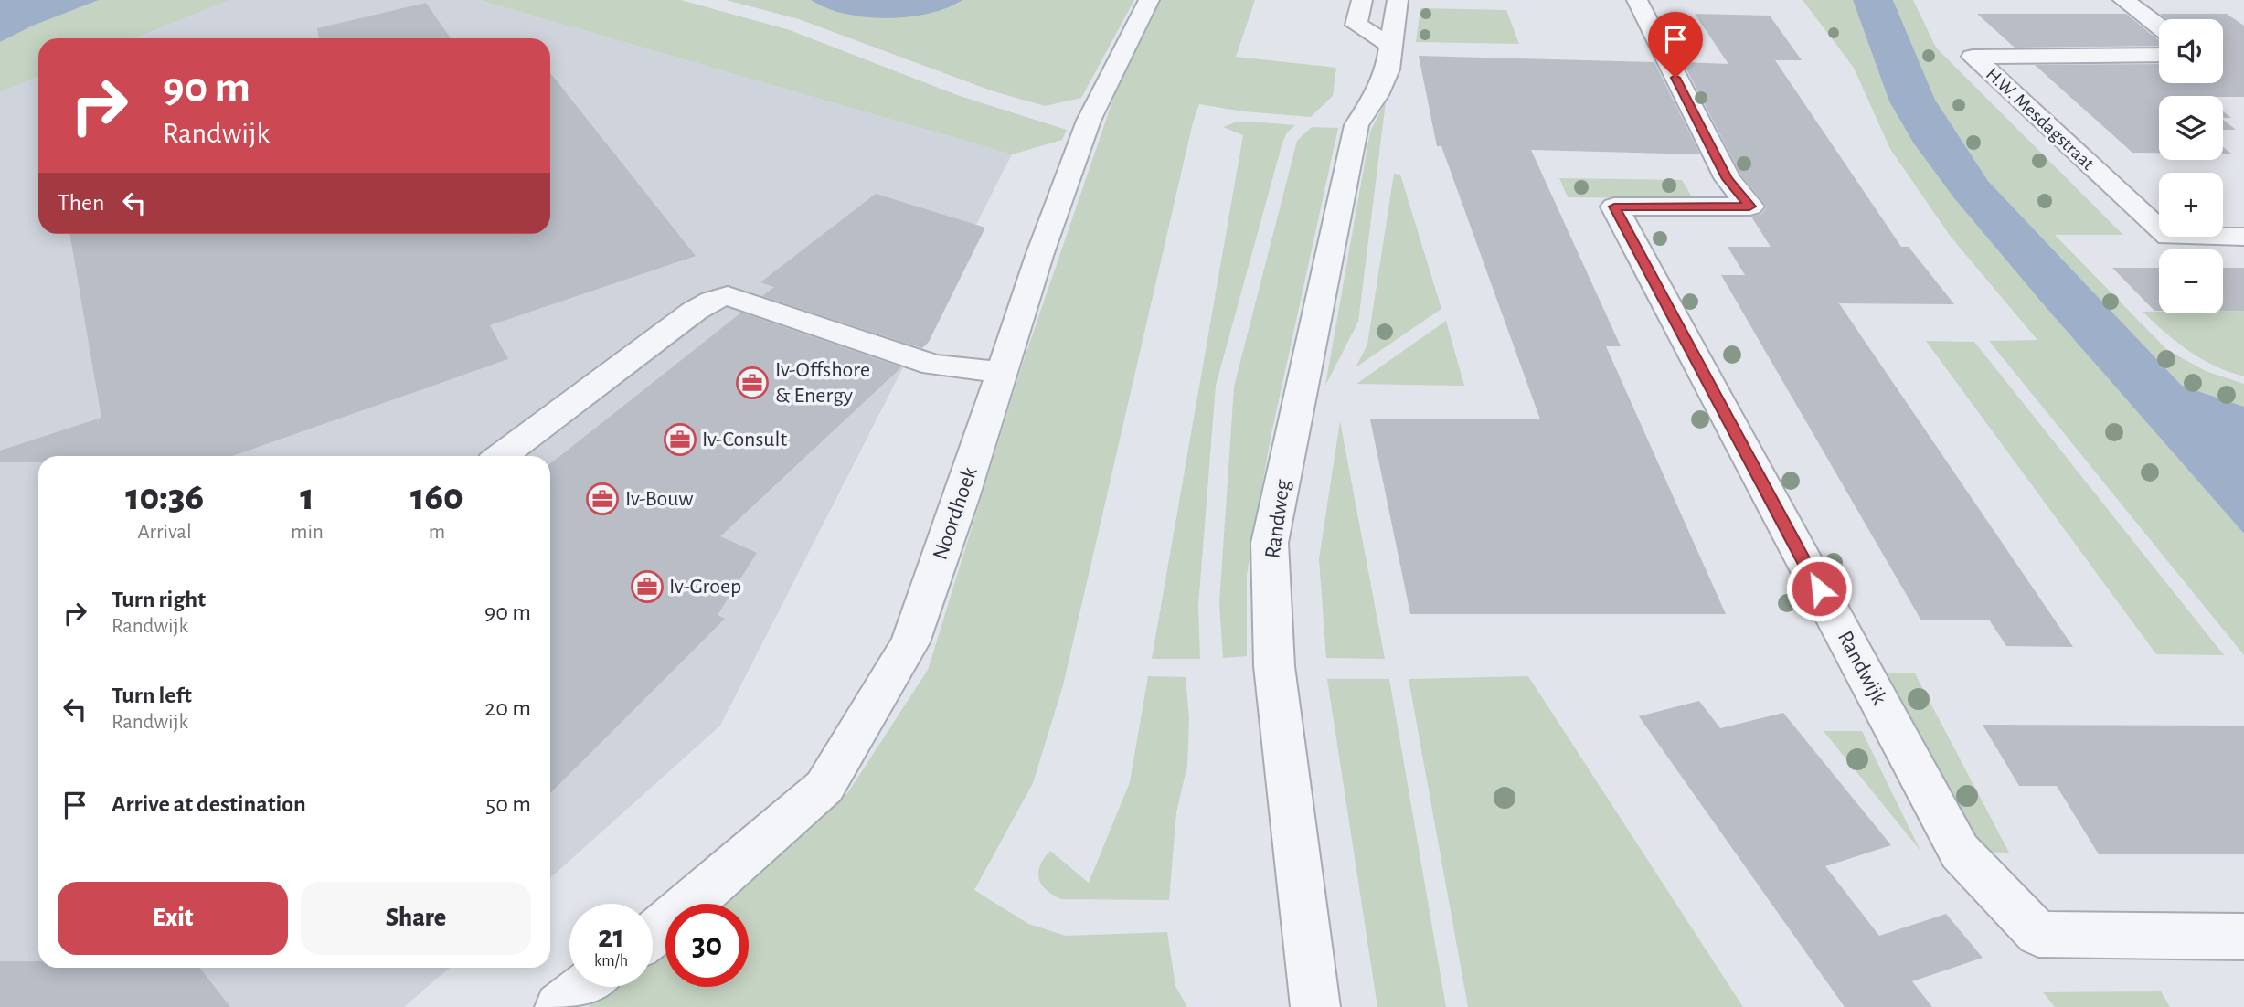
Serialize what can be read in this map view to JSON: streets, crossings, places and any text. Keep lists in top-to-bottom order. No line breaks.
{"streets":{"street":["H.W. Mesdagstraat","Noordhoek","Randweg","Randwijk"]},"places":{"office":["Iv-Offshore & Energy","Iv-Consult","Iv-Bouw","Iv-Groep"]},"page":{"map_buttons":["+","−"],"turn":["90 m","Randwijk"],"then":"Then","eta":["10:36","Arrival","1","min","160","m"],"list":[{"name":"Turn right","note":"Randwijk","value":"90 m"},{"name":"Turn left","note":"Randwijk","value":"20 m"},{"name":"Arrive at destination","value":"50 m"}],"buttons":["Exit","Share"],"speed":"21 km/h","limit":"30"}}
